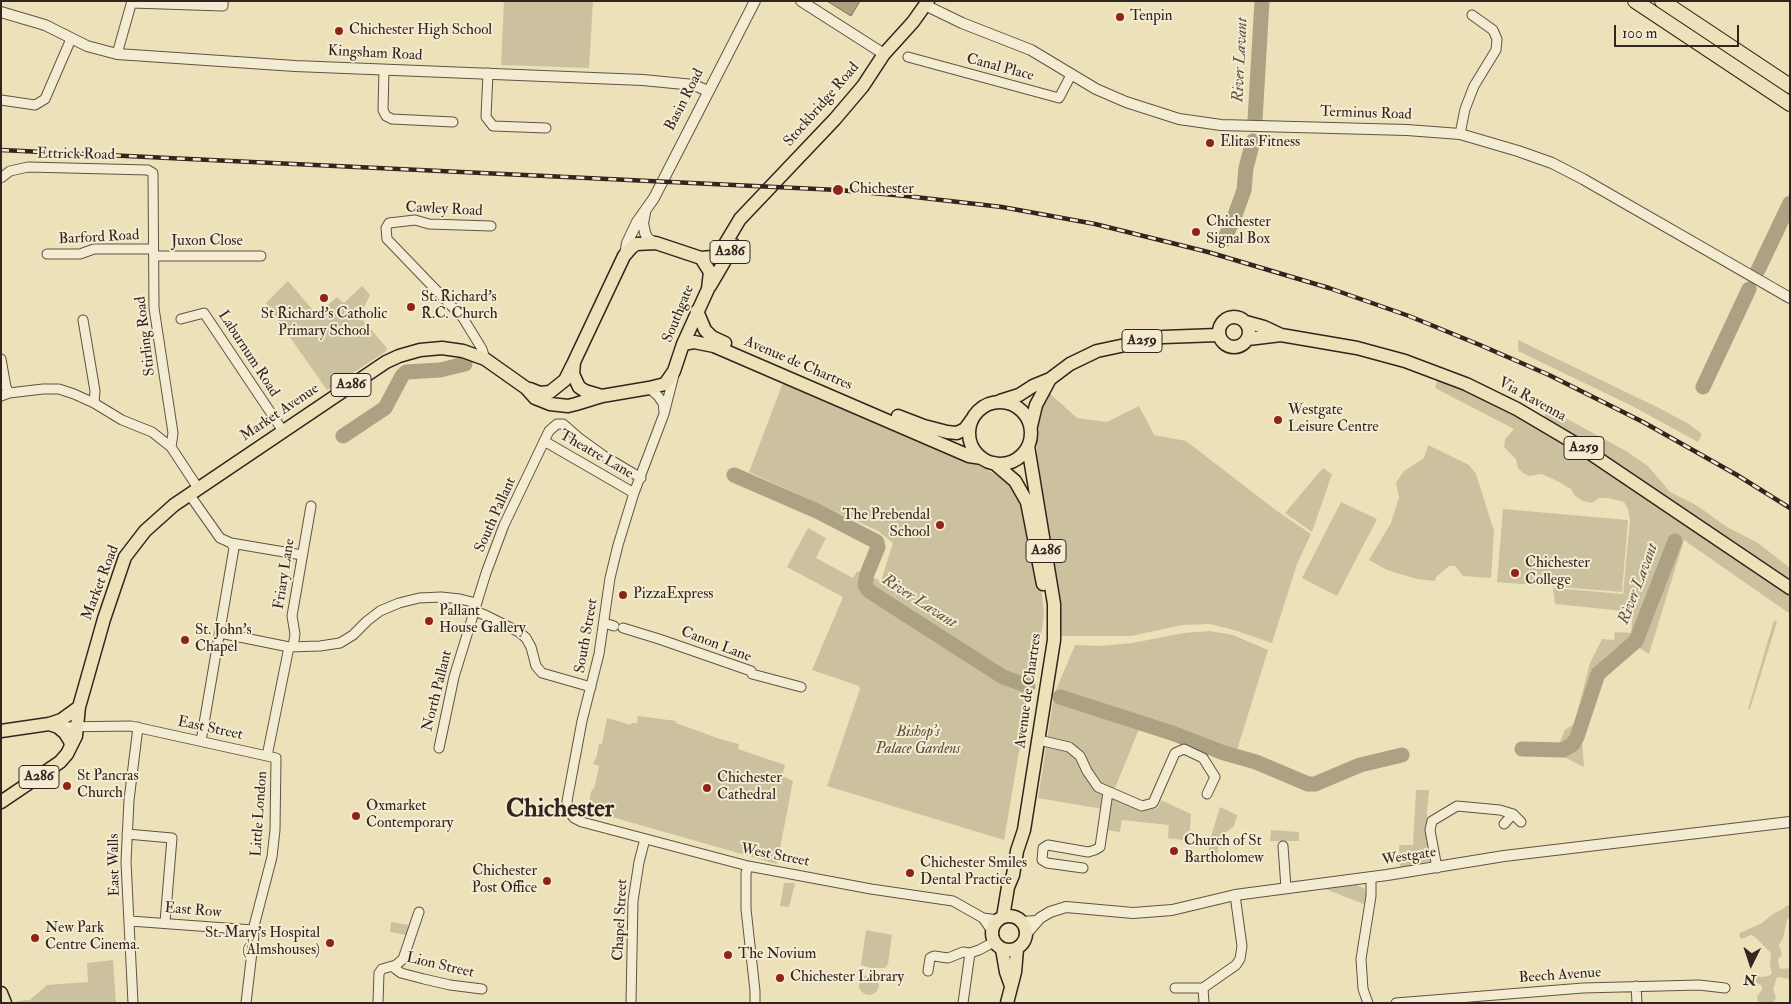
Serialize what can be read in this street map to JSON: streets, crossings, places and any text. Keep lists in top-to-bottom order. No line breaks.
{"streets":{"main road":["Stockbridge Road","A286","Southgate","A259","Avenue de Chartres","Via Ravenna","Market Avenue","Market Road"],"street":["Kingsham Road","Canal Place","Basin Road","Terminus Road","Ettrick Road","Cawley Road","Barford Road","Juxon Close","Stirling Road","Laburnum Road","Theatre Lane","South Pallant","Friary Lane","South Street","Canon Lane","North Pallant","East Street","Little London","West Street","Westgate","East Walls","East Row","Chapel Street","Lion Street","Beech Avenue"]},"crossings":[["Kingsham Road","Basin Road"],["Canal Place","Terminus Road"],["Basin Road","A286"],["Stockbridge Road","Terminus Road"],["Stockbridge Road","A286"],["Ettrick Road","Stirling Road"],["Cawley Road","Market Avenue"],["Barford Road","Juxon Close"],["Barford Road","Stirling Road"],["Juxon Close","Stirling Road"],["A286","Southgate"],["A286","Avenue de Chartres"],["A286","Market Avenue"],["A286","Market Road"],["A286","East Street"],["A286","West Street"],["A286","Westgate"],["Southgate","Avenue de Chartres"],["Southgate","South Pallant"],["Southgate","South Street"],["A259","Avenue de Chartres"],["A259","Via Ravenna"],["Laburnum Road","Market Avenue"],["Avenue de Chartres","West Street"],["Avenue de Chartres","Westgate"],["Market Avenue","Market Road"],["Theatre Lane","South Pallant"],["Theatre Lane","South Street"],["South Pallant","South Street"],["South Pallant","North Pallant"],["Friary Lane","East Street"],["Friary Lane","Little London"],["South Street","Canon Lane"],["South Street","West Street"],["East Street","Little London"],["East Street","East Walls"],["Little London","East Row"],["West Street","Westgate"],["West Street","Chapel Street"],["East Walls","East Row"]],"districts":["Chichester"],"water":["River Lavant"],"parks":["Bishop's Palace Gardens"],"places":["Tenpin","Chichester High School","Elitas Fitness","Chichester","Chichester Signal Box","St Richard's Catholic Primary School","St. Richard's R.C. Church","Westgate Leisure Centre","The Prebendal School","Chichester College","PizzaExpress","Pallant House Gallery","St. John's Chapel","St Pancras Church","Chichester Cathedral","Oxmarket Contemporary","Church of St Bartholomew","Chichester Smiles Dental Practice","Chichester Post Office","New Park Centre Cinema.","St. Mary's Hospital (Almshouses)","The Novium","Chichester Library"],"scale_bar":"100 m","north":"bottom"}
